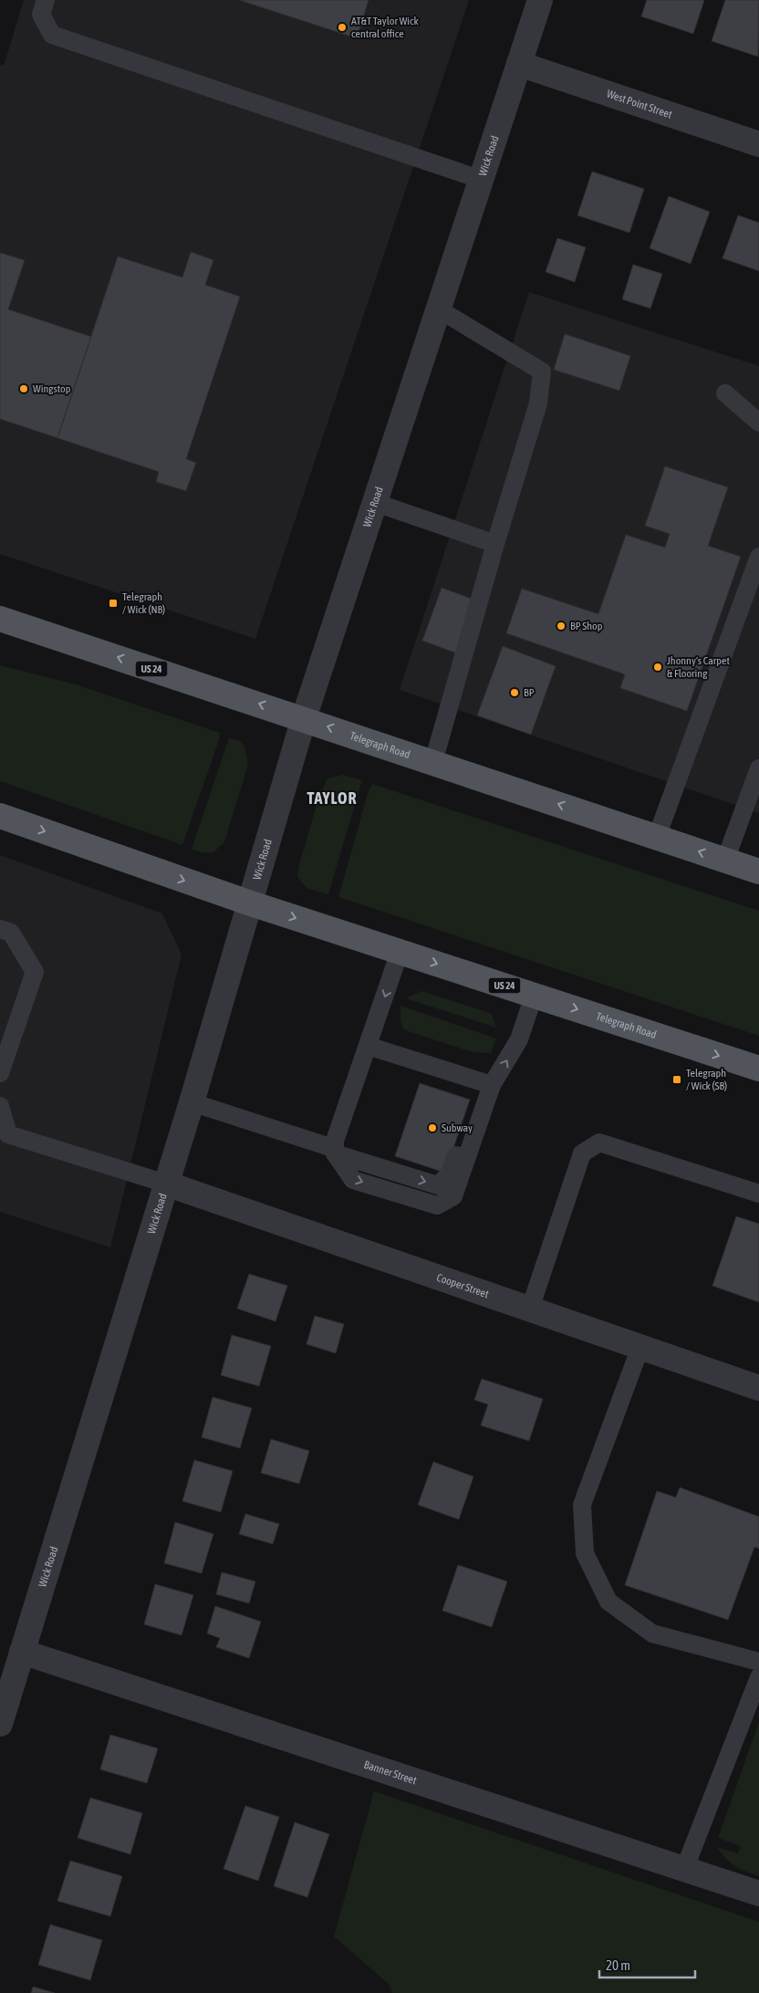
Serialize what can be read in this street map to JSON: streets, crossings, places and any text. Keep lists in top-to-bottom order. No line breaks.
{"streets":{"main road":["US 24","Telegraph Road"],"street":["West Point Street","Wick Road","Cooper Street","Banner Street"]},"crossings":[["West Point Street","Wick Road"],["Wick Road","Telegraph Road"],["Wick Road","Cooper Street"],["Wick Road","Banner Street"]],"districts":["TAYLOR"],"places":{"other":["AT&T Taylor Wick central office","Wingstop","BP Shop","Jhonny's Carpet & Flooring","BP","Subway"],"transit":["Telegraph / Wick (NB)","Telegraph / Wick (SB)"]},"scale_bar":"20 m"}
